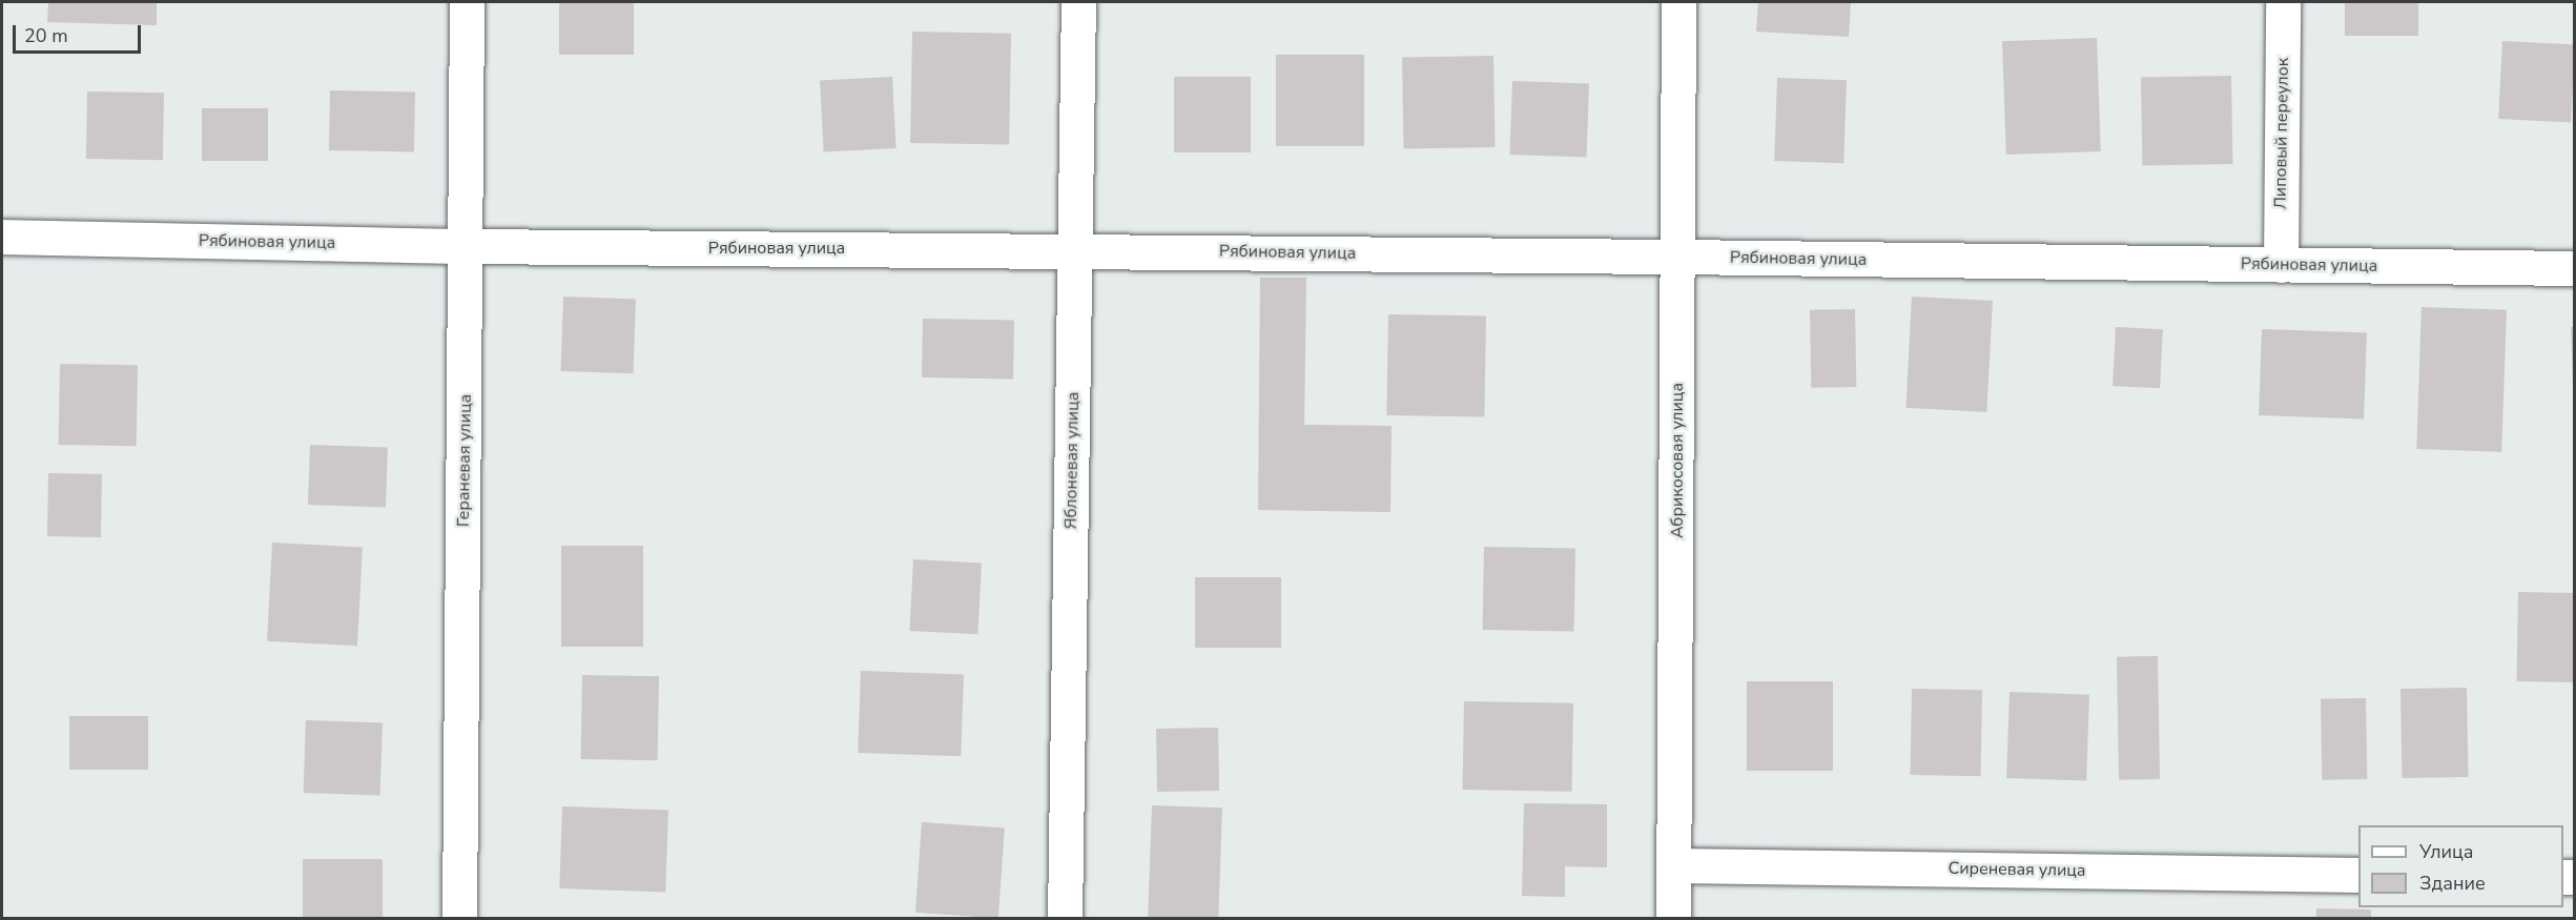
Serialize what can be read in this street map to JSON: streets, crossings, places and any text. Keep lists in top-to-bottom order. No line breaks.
{"streets":{"street":["Липовый переулок","Рябиновая улица","Гераневая улица","Яблоневая улица","Абрикосовая улица","Сиреневая улица"]},"crossings":[["Липовый переулок","Рябиновая улица"],["Рябиновая улица","Гераневая улица"],["Рябиновая улица","Яблоневая улица"],["Рябиновая улица","Абрикосовая улица"],["Абрикосовая улица","Сиреневая улица"]],"legend":["Улица","Здание"],"scale_bar":"20 m"}
